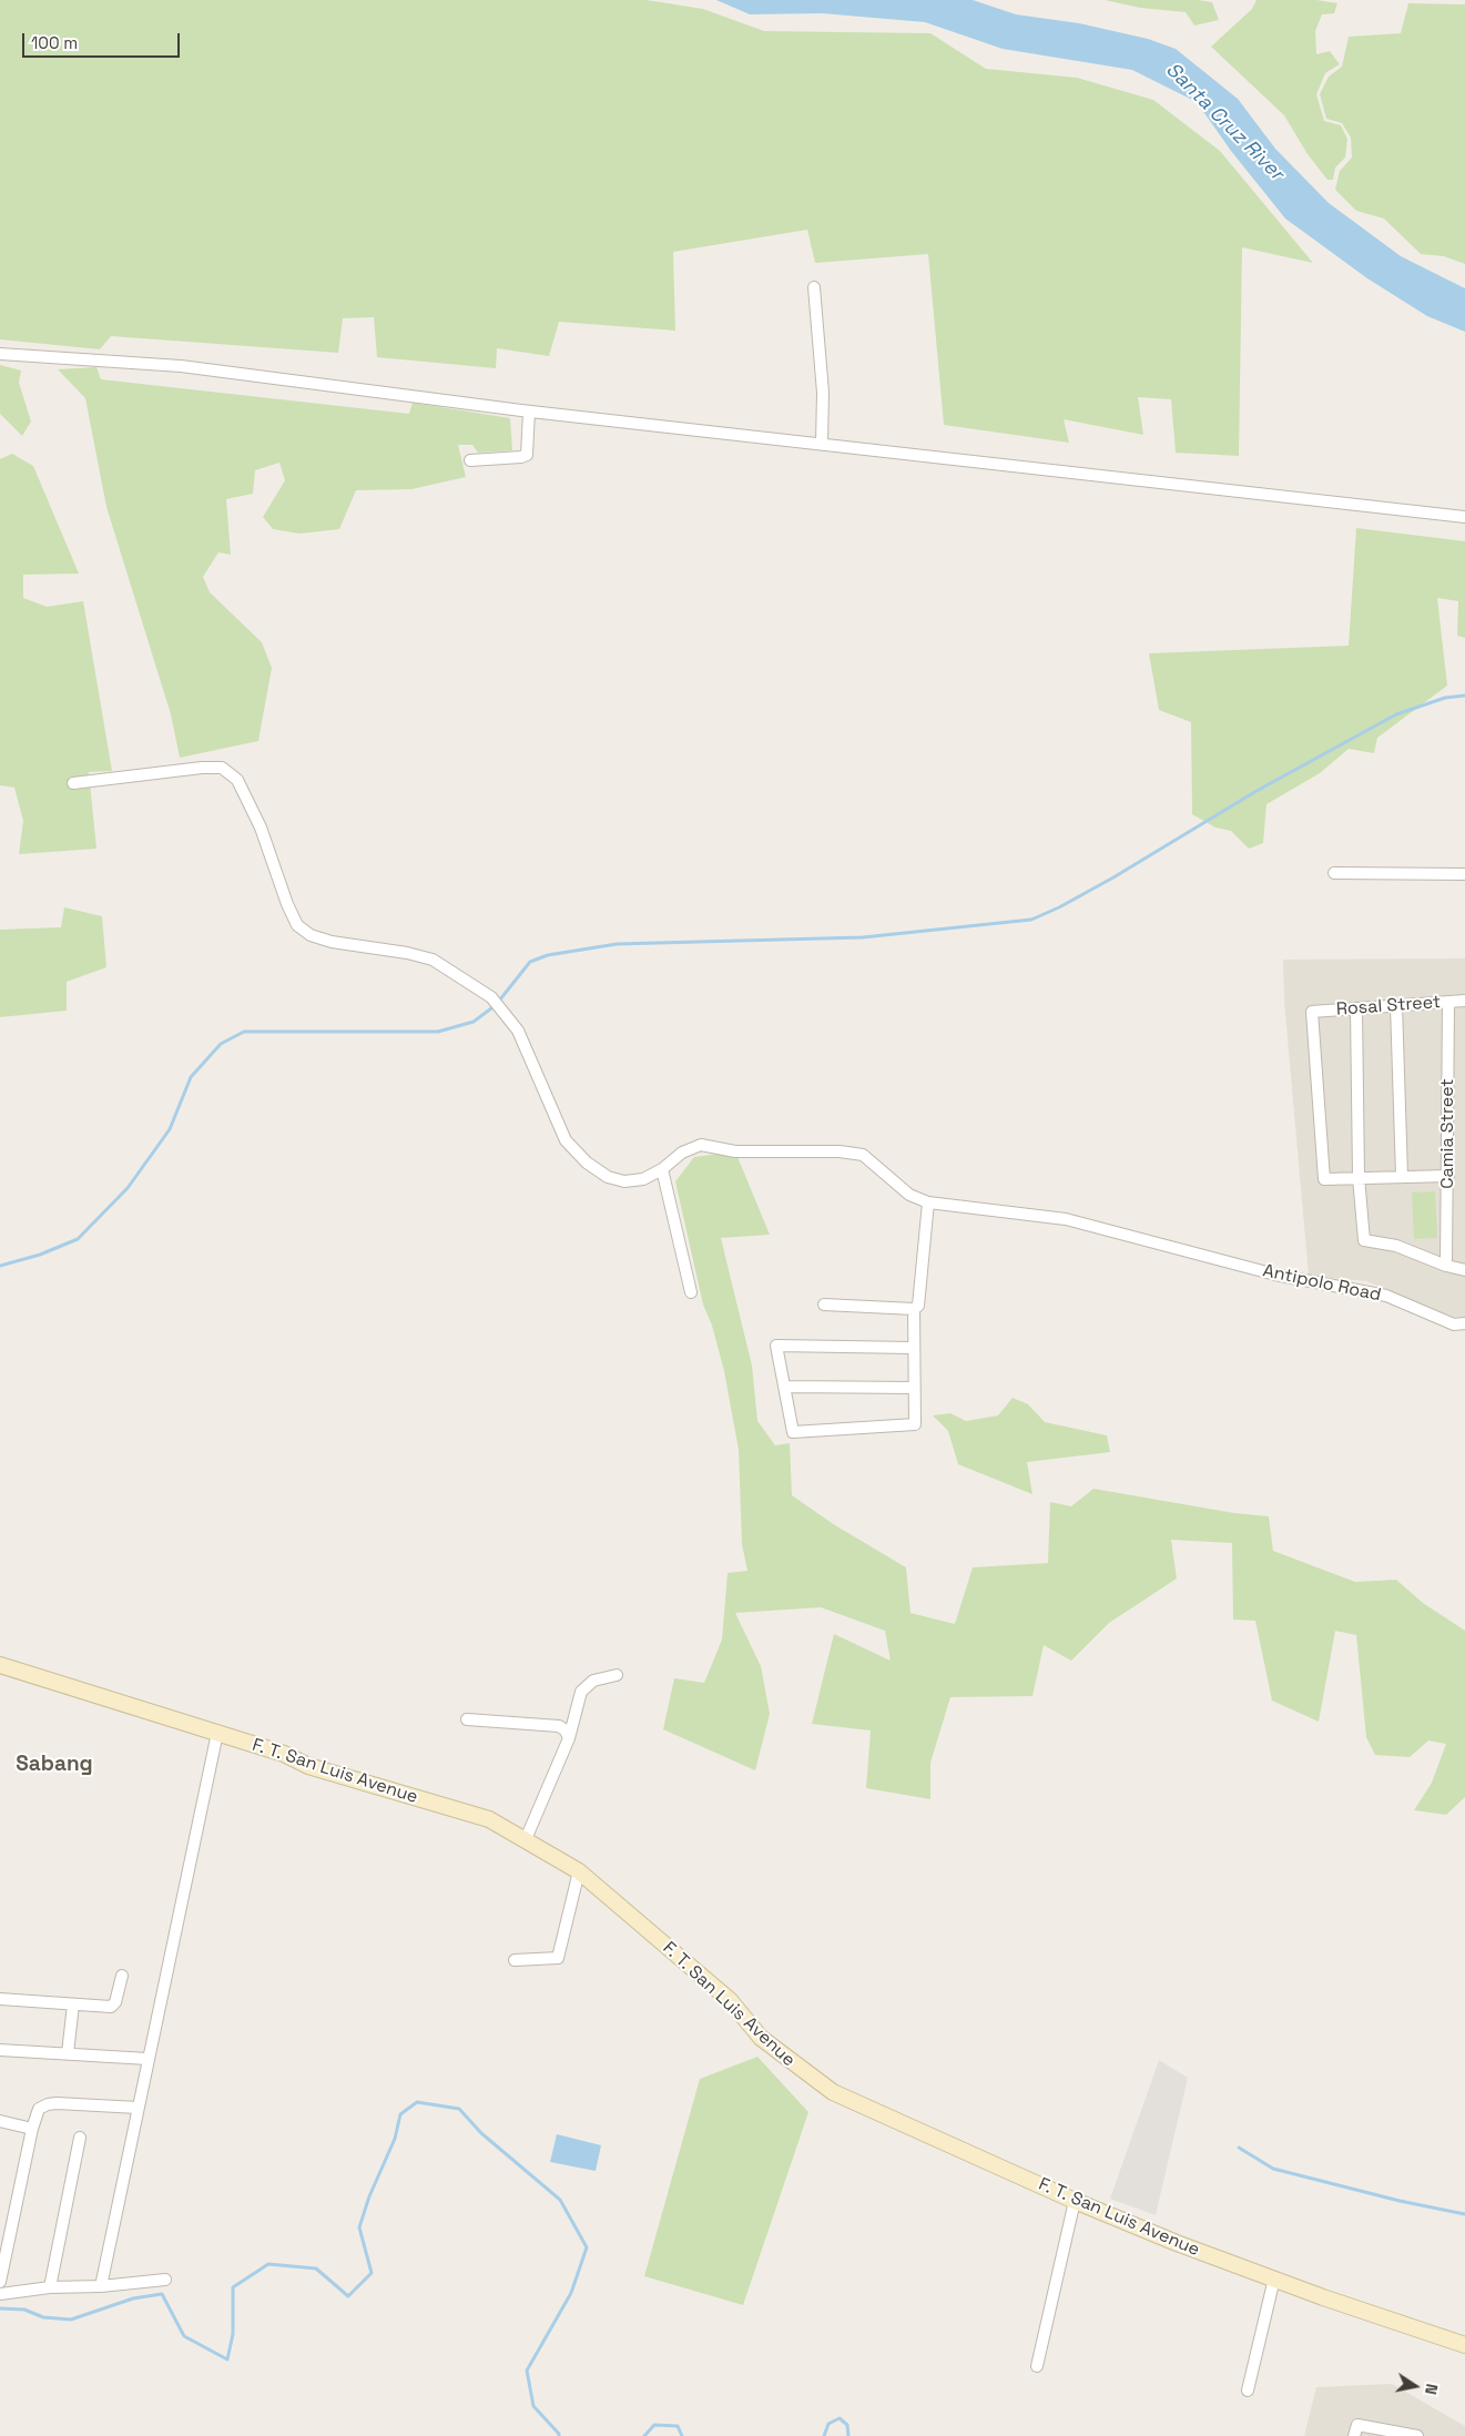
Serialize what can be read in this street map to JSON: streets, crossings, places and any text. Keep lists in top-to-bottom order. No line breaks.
{"streets":{"main road":["F. T. San Luis Avenue"],"street":["Rosal Street","Camia Street","Antipolo Road"]},"crossings":[["Rosal Street","Camia Street"]],"districts":["Sabang"],"water":["Santa Cruz River"],"scale_bar":"100 m","north":"right"}
